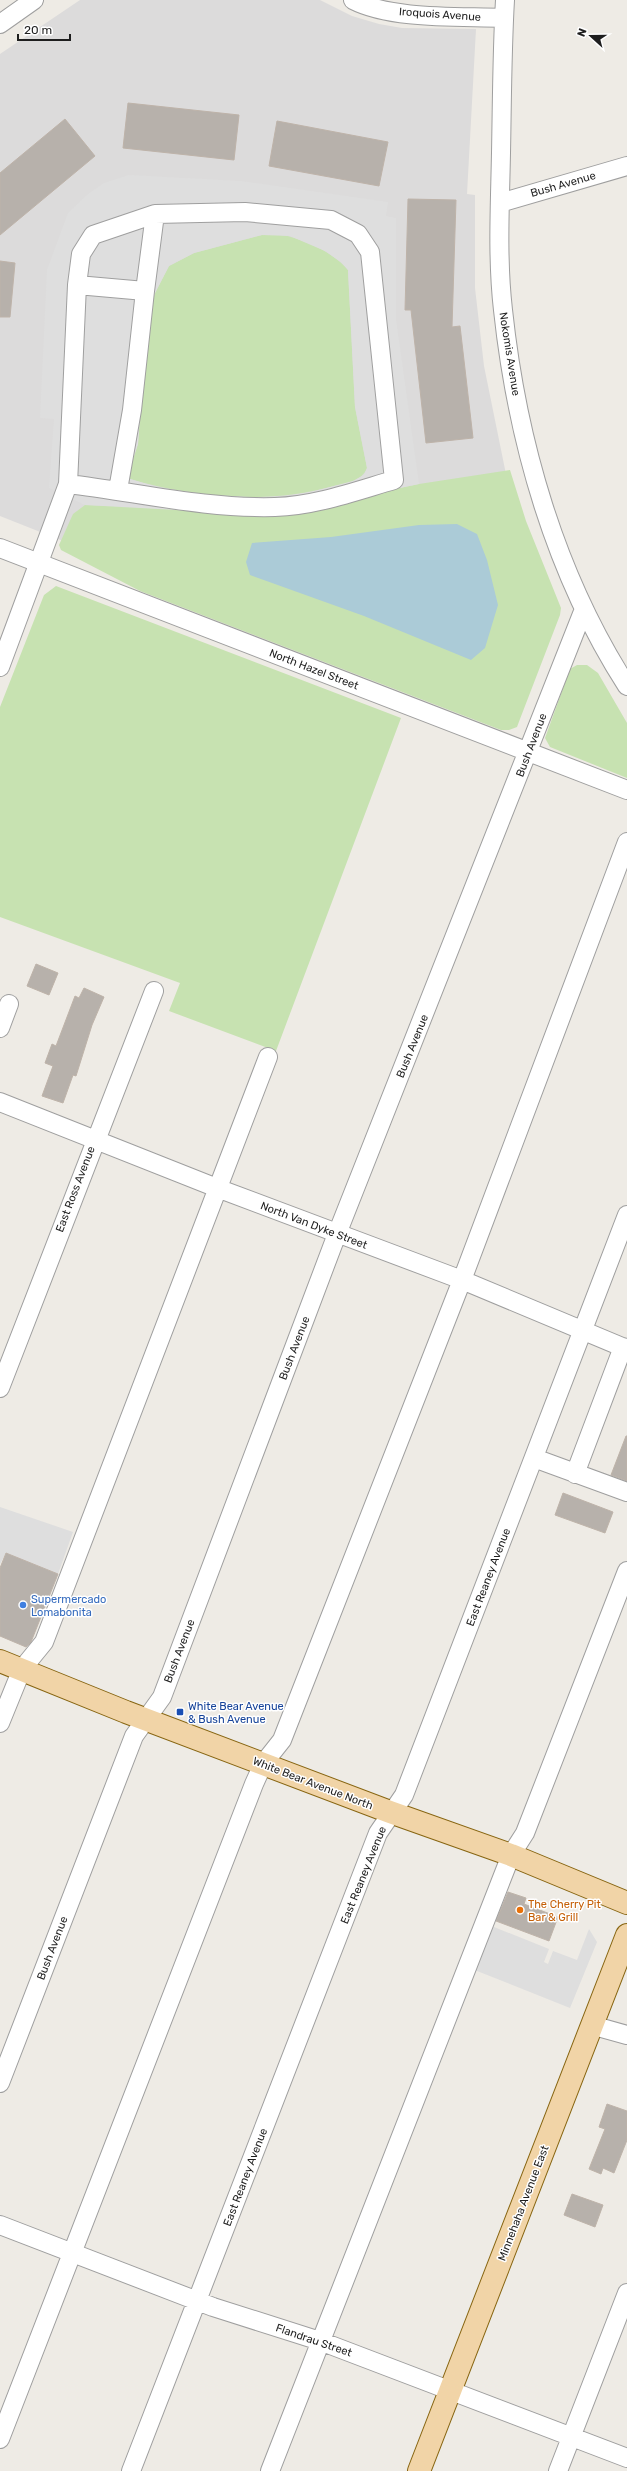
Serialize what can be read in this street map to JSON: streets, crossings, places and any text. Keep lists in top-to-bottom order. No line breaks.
{"streets":{"main road":["White Bear Avenue North","Minnehaha Avenue East"],"street":["Iroquois Avenue","Bush Avenue","Nokomis Avenue","North Hazel Street","East Ross Avenue","North Van Dyke Street","East Reaney Avenue","Flandrau Street"]},"crossings":[["Iroquois Avenue","Nokomis Avenue"],["Bush Avenue","Nokomis Avenue"],["Bush Avenue","North Hazel Street"],["Bush Avenue","North Van Dyke Street"],["Bush Avenue","White Bear Avenue North"],["East Ross Avenue","North Van Dyke Street"],["North Van Dyke Street","East Reaney Avenue"],["East Reaney Avenue","White Bear Avenue North"],["East Reaney Avenue","Flandrau Street"],["Minnehaha Avenue East","Flandrau Street"]],"places":{"other":["Supermercado Lomabonita","The Cherry Pit Bar & Grill"],"transit":["White Bear Avenue & Bush Avenue"]},"scale_bar":"20 m","north":"left"}
